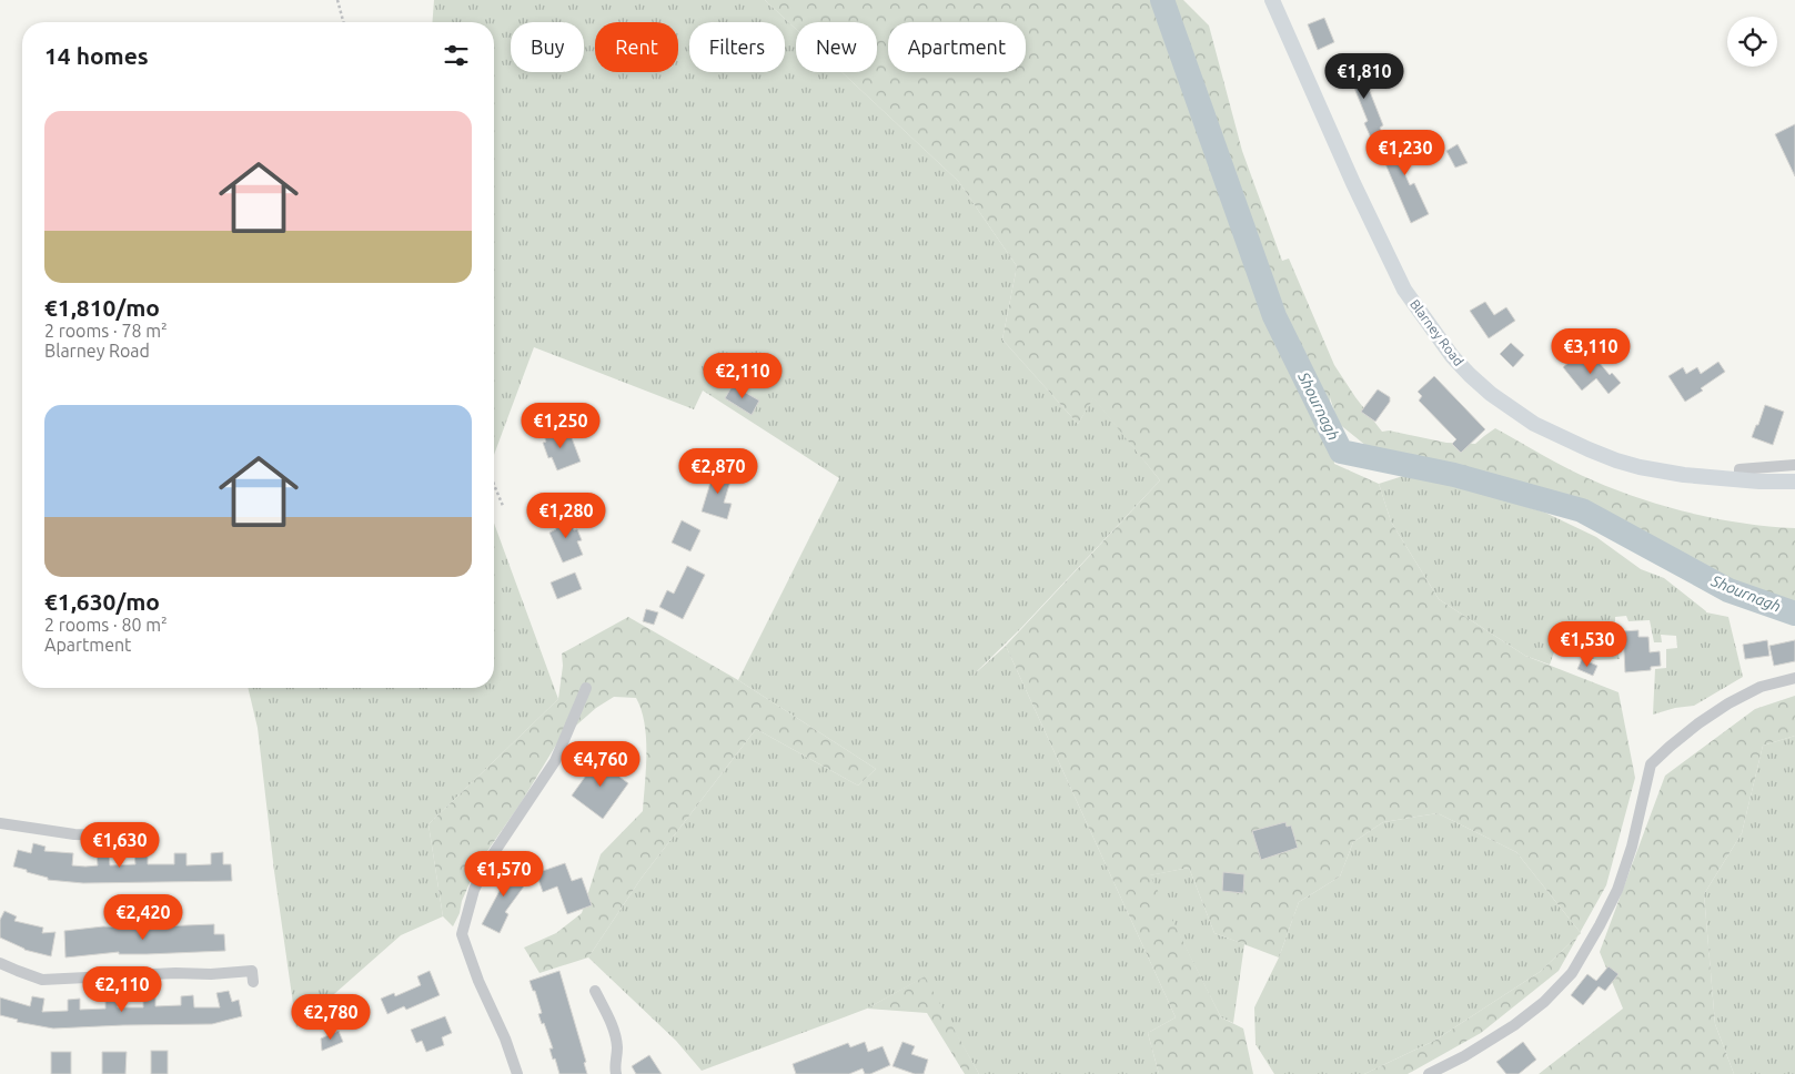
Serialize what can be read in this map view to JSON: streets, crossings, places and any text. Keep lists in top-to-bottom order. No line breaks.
{"streets":{"main road":["Blarney Road"]},"water":["Shournagh"],"page":{"chip":["Buy","Rent","Filters","New","Apartment"],"heading":"14 homes","price":["€1,810","€1,230","€3,110","€2,110","€1,250","€2,870","€1,280","€1,530","€4,760","€1,630","€1,570","€2,420","€2,110","€2,780"],"list":[{"name":"€1,810/mo","note":"2 rooms · 78 m² · Blarney Road"},{"name":"€1,630/mo","note":"2 rooms · 80 m² · Apartment"}]}}
